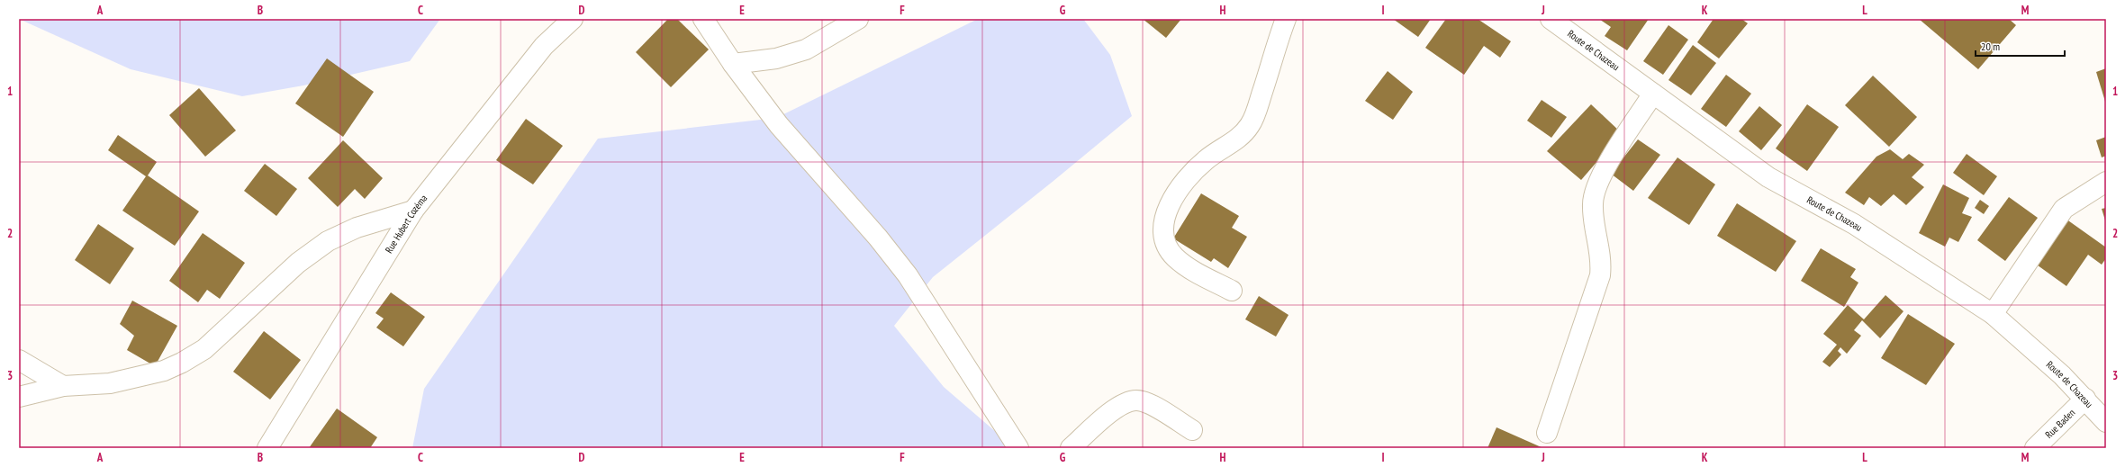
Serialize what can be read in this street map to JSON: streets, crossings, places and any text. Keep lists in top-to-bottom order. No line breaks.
{"streets":{"street":["Route de Chazeau","Rue Hubert Cozéma","Rue Baden"]},"crossings":[["Route de Chazeau","Rue Baden"]],"scale_bar":"20 m","grid":{"columns":["A","B","C","D","E","F","G","H","I","J","K","L","M"],"rows":["1","2","3"]}}
